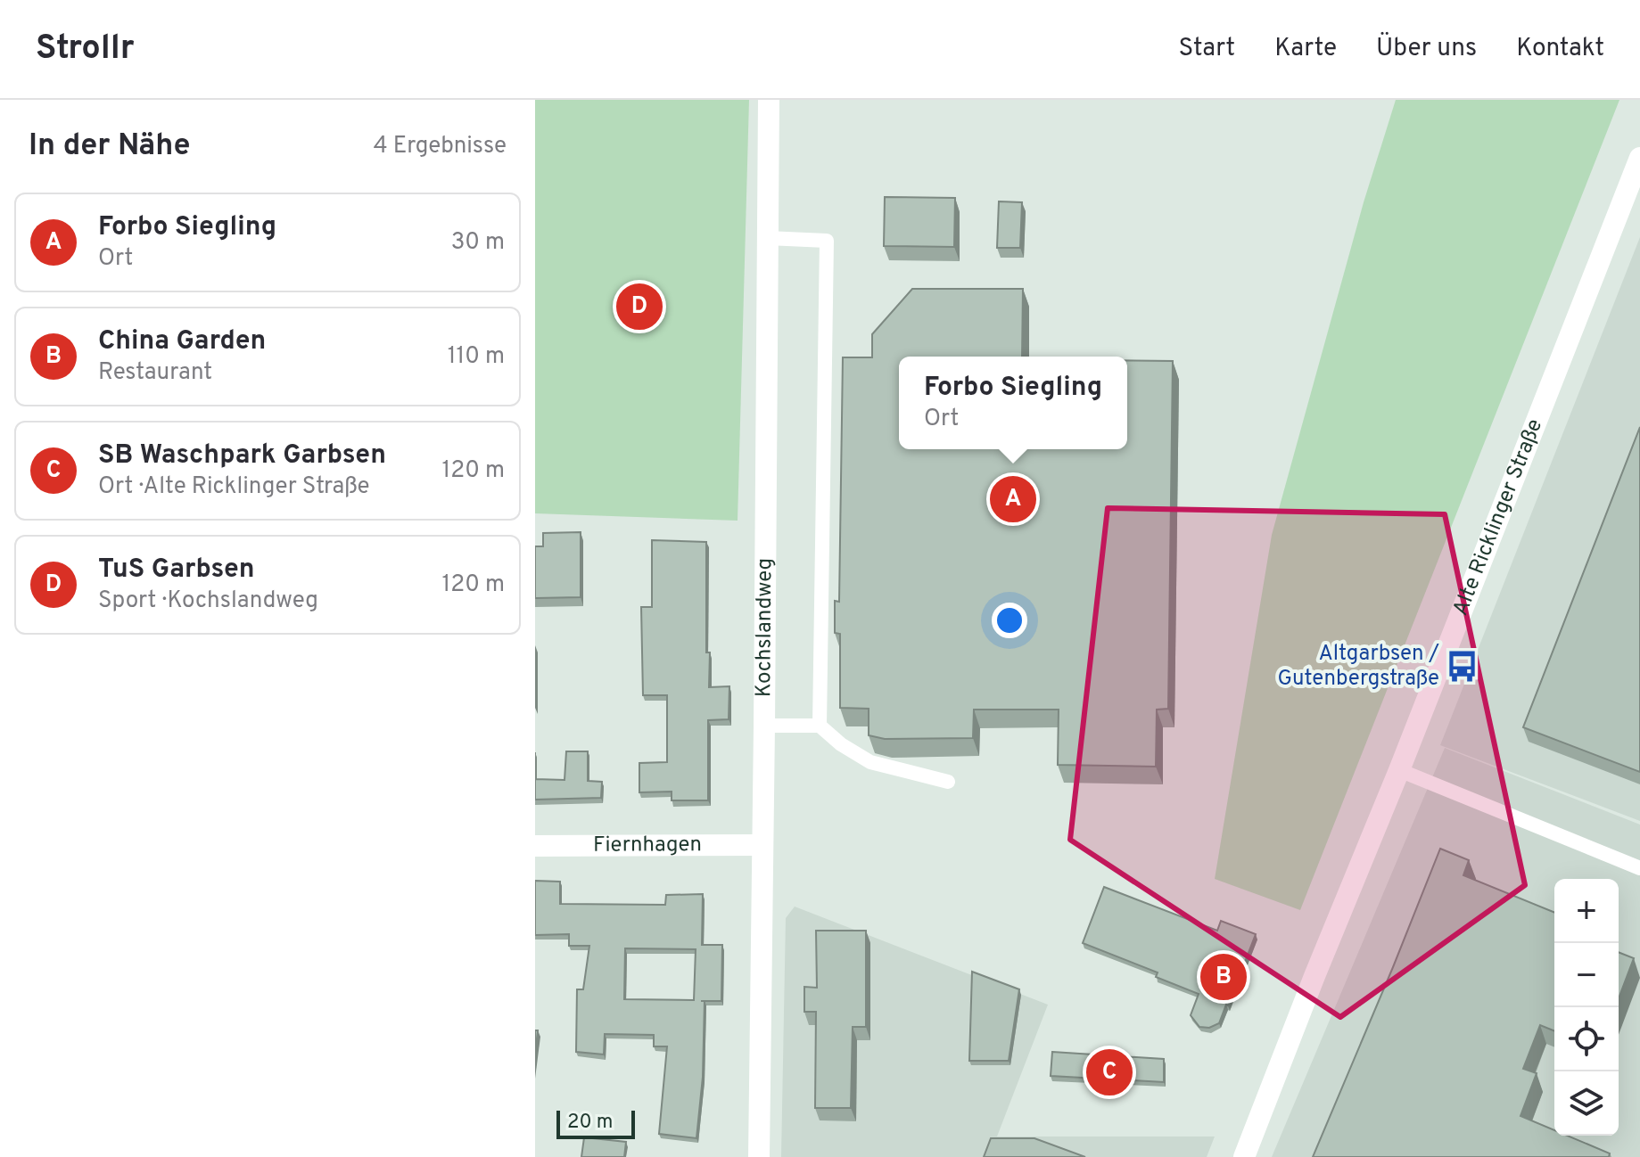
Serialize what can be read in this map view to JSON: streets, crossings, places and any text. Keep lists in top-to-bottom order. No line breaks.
{"streets":{"street":["Alte Ricklinger Straße","Kochslandweg","Fiernhagen"]},"crossings":[["Kochslandweg","Fiernhagen"]],"places":{"bus stop":["Altgarbsen / Gutenbergstraße"]},"scale_bar":"20 m","page":{"header":"Strollr","nav":["Start","Karte","Über uns","Kontakt"],"heading":["In der Nähe","4 Ergebnisse"],"list":[{"mark":"A","name":"Forbo Siegling","note":"Ort","value":"30 m"},{"mark":"B","name":"China Garden","note":"Restaurant","value":"110 m"},{"mark":"C","name":"SB Waschpark Garbsen","note":"Ort · Alte Ricklinger Straße","value":"120 m"},{"mark":"D","name":"TuS Garbsen","note":"Sport · Kochslandweg","value":"120 m"}],"pins":["D","A","B","C"],"popup":["Forbo Siegling","Ort"],"map_buttons":["+","−"],"scale":"20 m"}}
